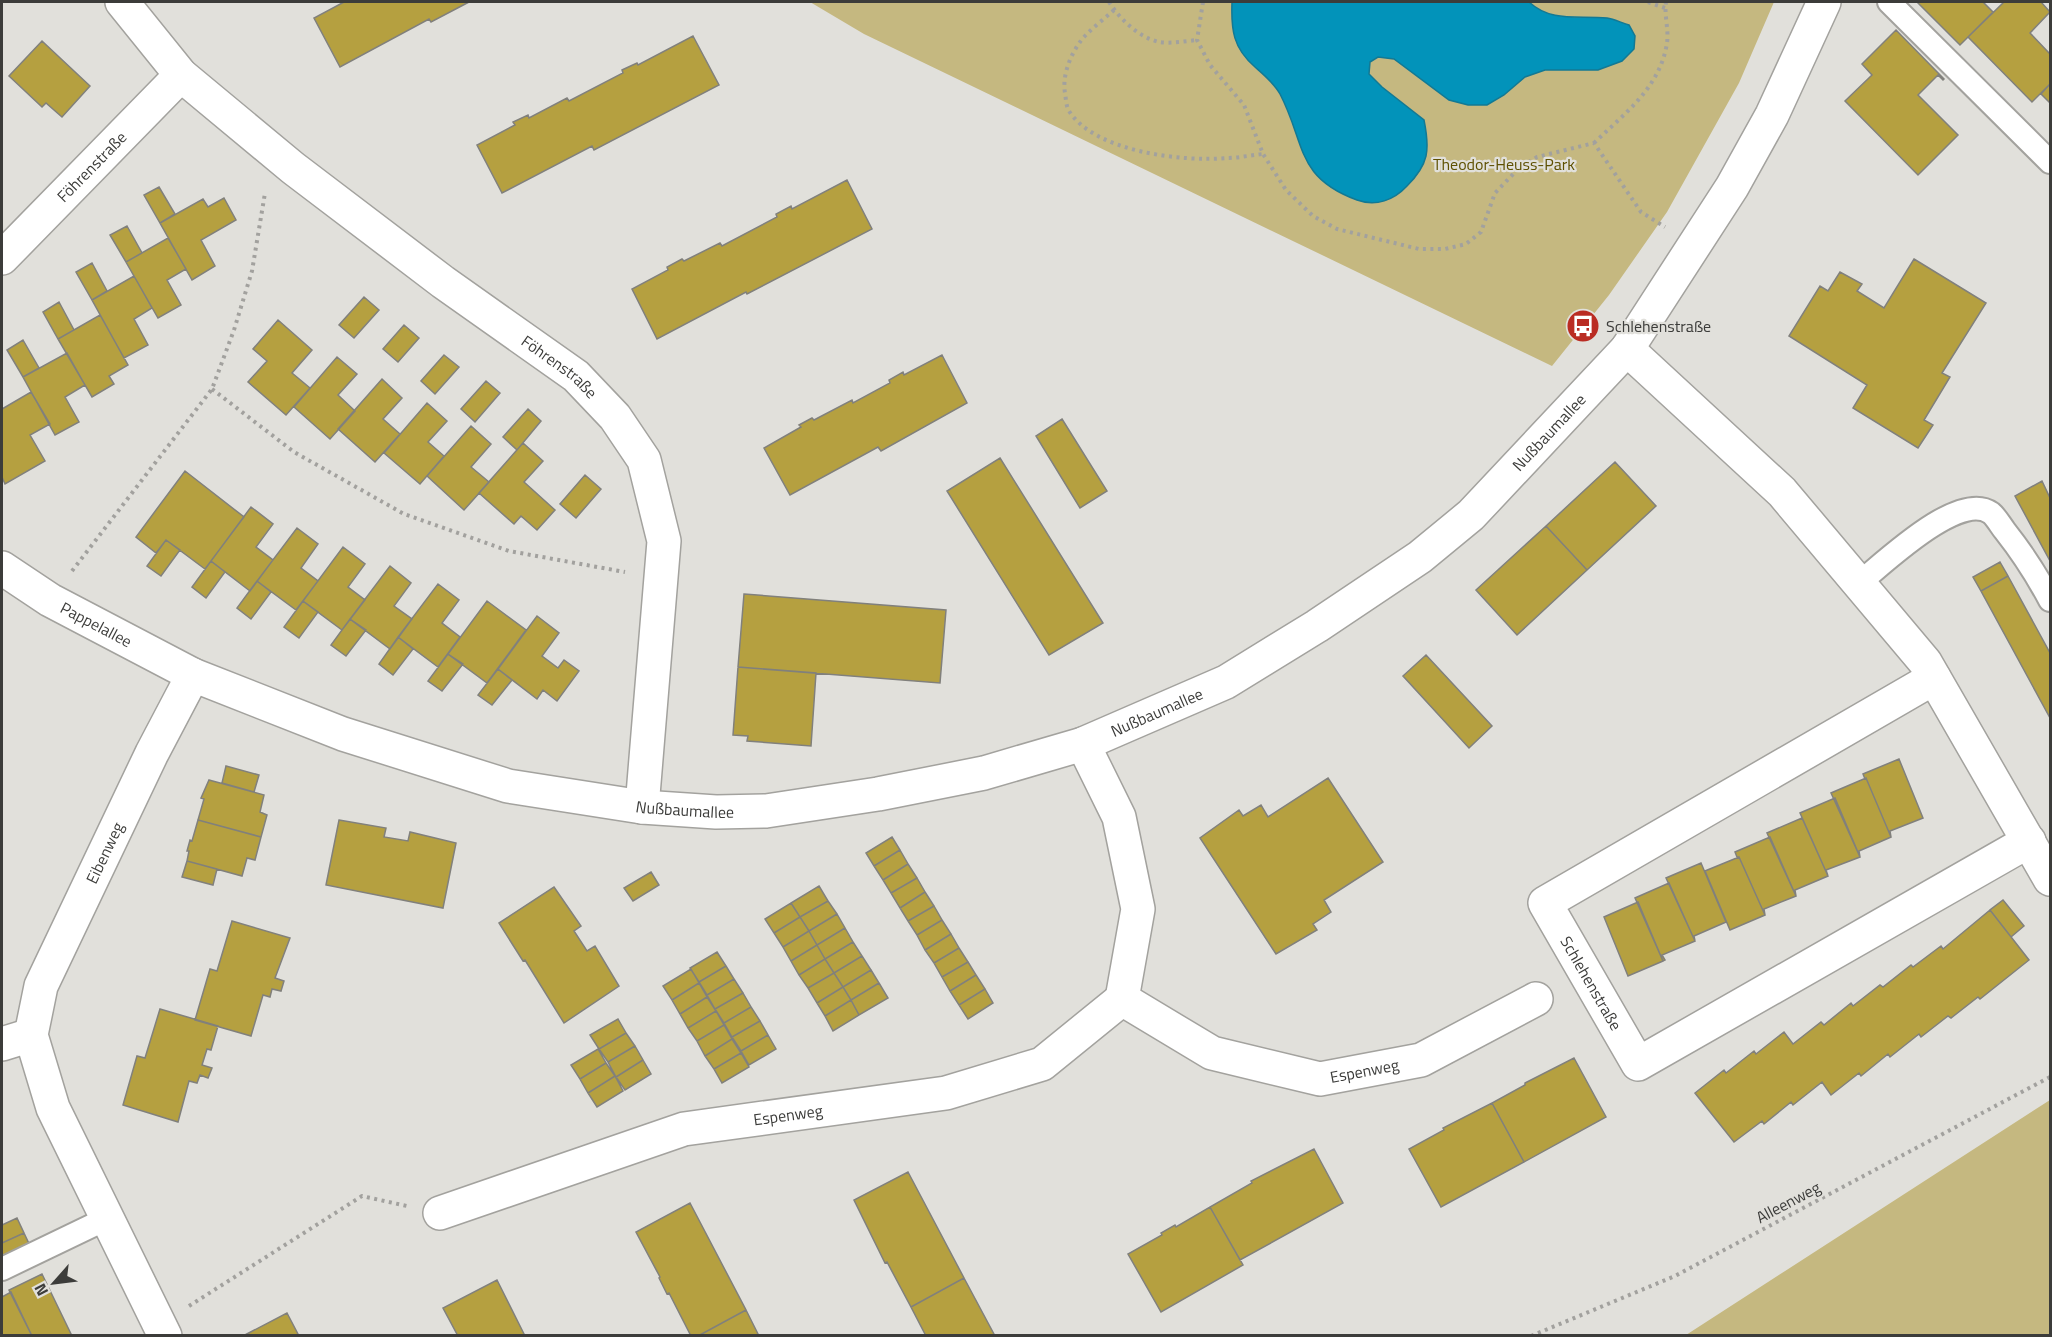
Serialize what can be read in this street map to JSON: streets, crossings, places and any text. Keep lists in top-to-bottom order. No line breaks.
{"streets":{"street":["Föhrenstraße","Nußbaumallee","Pappelallee","Eibenweg","Schlehenstraße","Espenweg"],"path":["Alleenweg"]},"crossings":[["Föhrenstraße","Nußbaumallee"],["Nußbaumallee","Pappelallee"],["Nußbaumallee","Eibenweg"],["Pappelallee","Eibenweg"]],"parks":["Theodor-Heuss-Park"],"places":{"bus stop":["Schlehenstraße"]},"north":"bottom left"}
